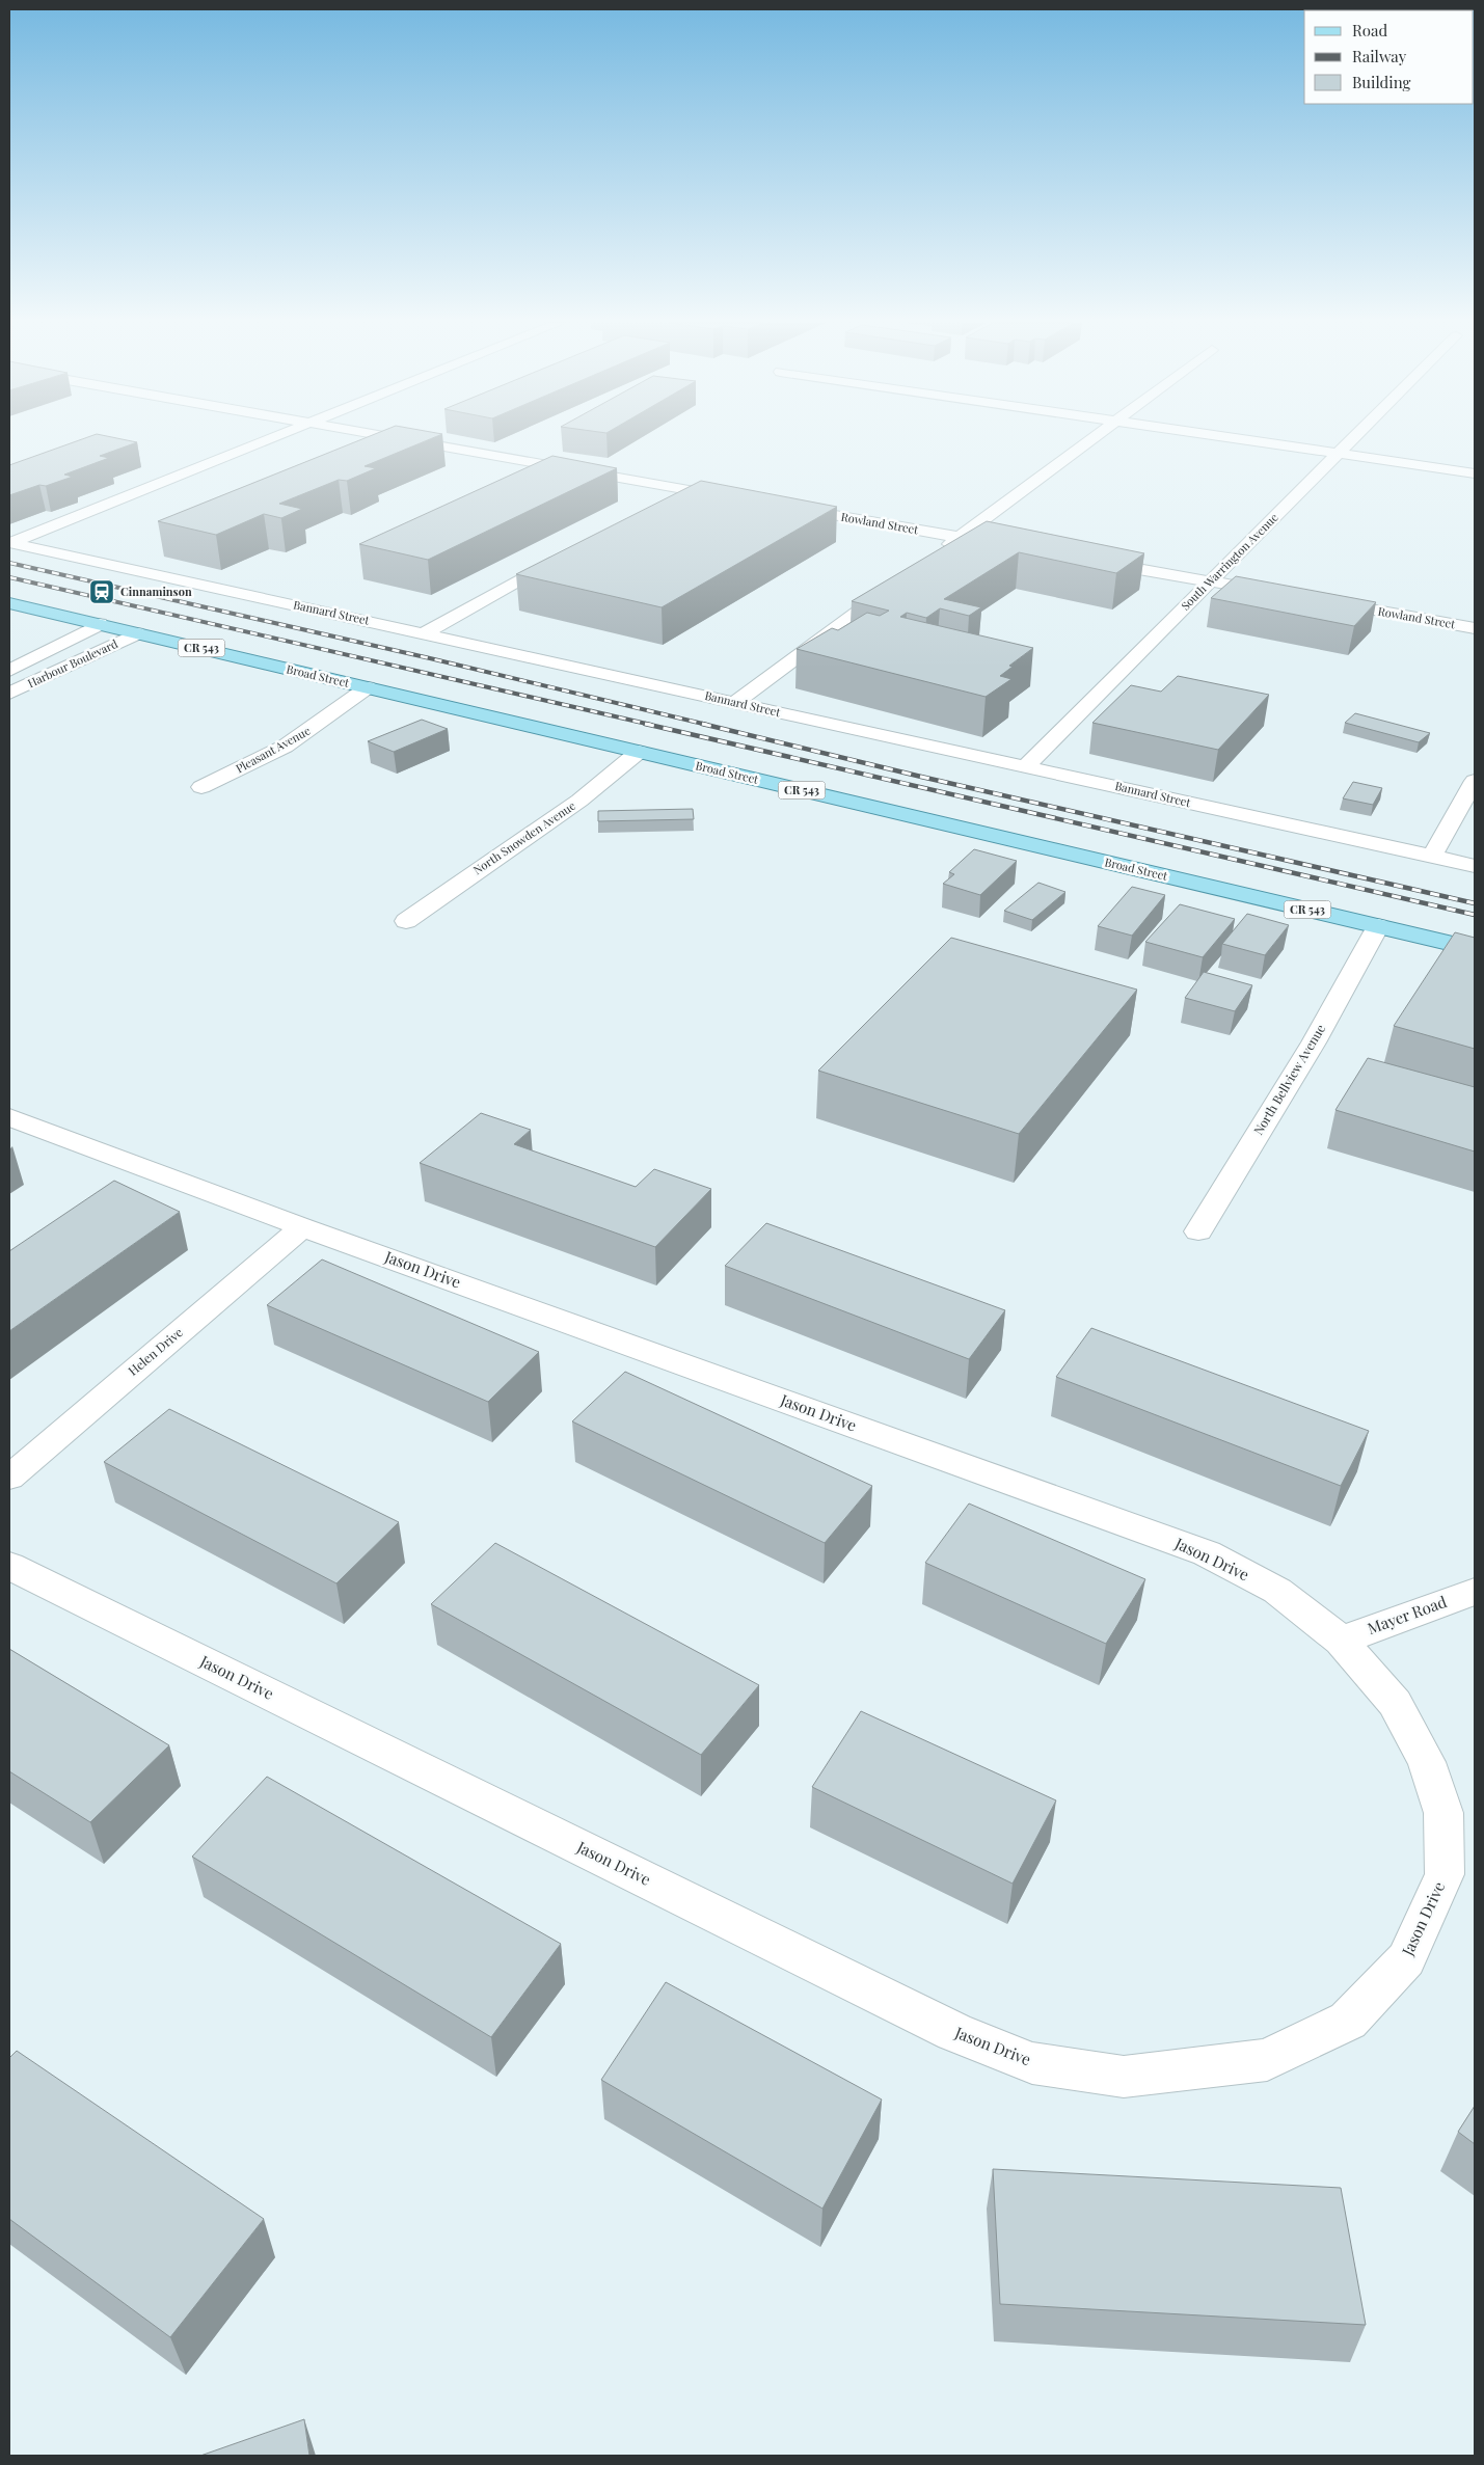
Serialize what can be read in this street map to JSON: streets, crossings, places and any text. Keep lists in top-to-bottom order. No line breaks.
{"streets":{"main road":["CR 543","Broad Street"],"street":["Rowland Street","South Warrington Avenue","Bannard Street","Harbour Boulevard","Pleasant Avenue","North Snowden Avenue","North Bellview Avenue","Jason Drive","Helen Drive","Mayer Road"]},"crossings":[["South Warrington Avenue","Bannard Street"],["Harbour Boulevard","Broad Street"],["Broad Street","Pleasant Avenue"],["Broad Street","North Snowden Avenue"],["Broad Street","North Bellview Avenue"],["Jason Drive","Helen Drive"],["Jason Drive","Mayer Road"]],"places":{"station":["Cinnaminson"]},"legend":["Road","Railway","Building"]}
